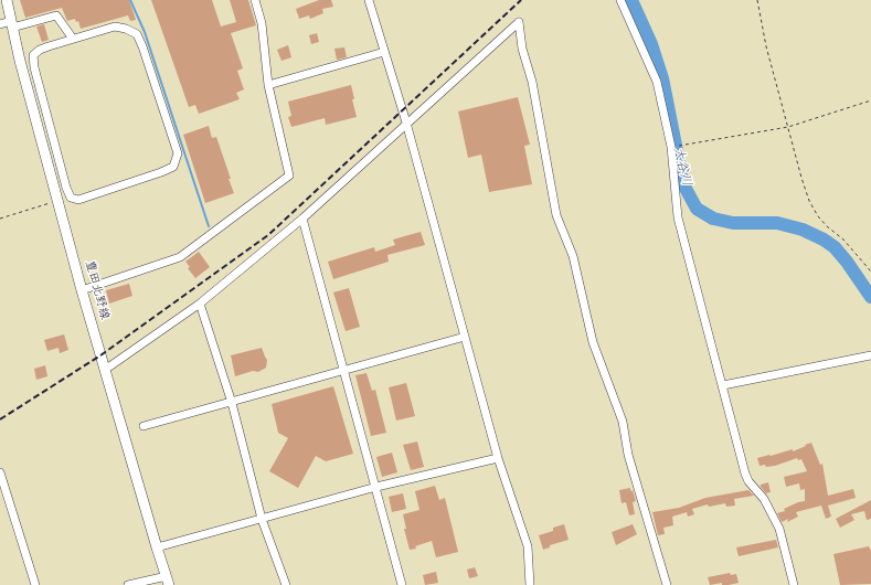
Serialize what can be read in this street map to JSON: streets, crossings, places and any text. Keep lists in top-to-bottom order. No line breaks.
{"streets":{"main road":["豊田北野線"]},"water":["大谷川"]}
